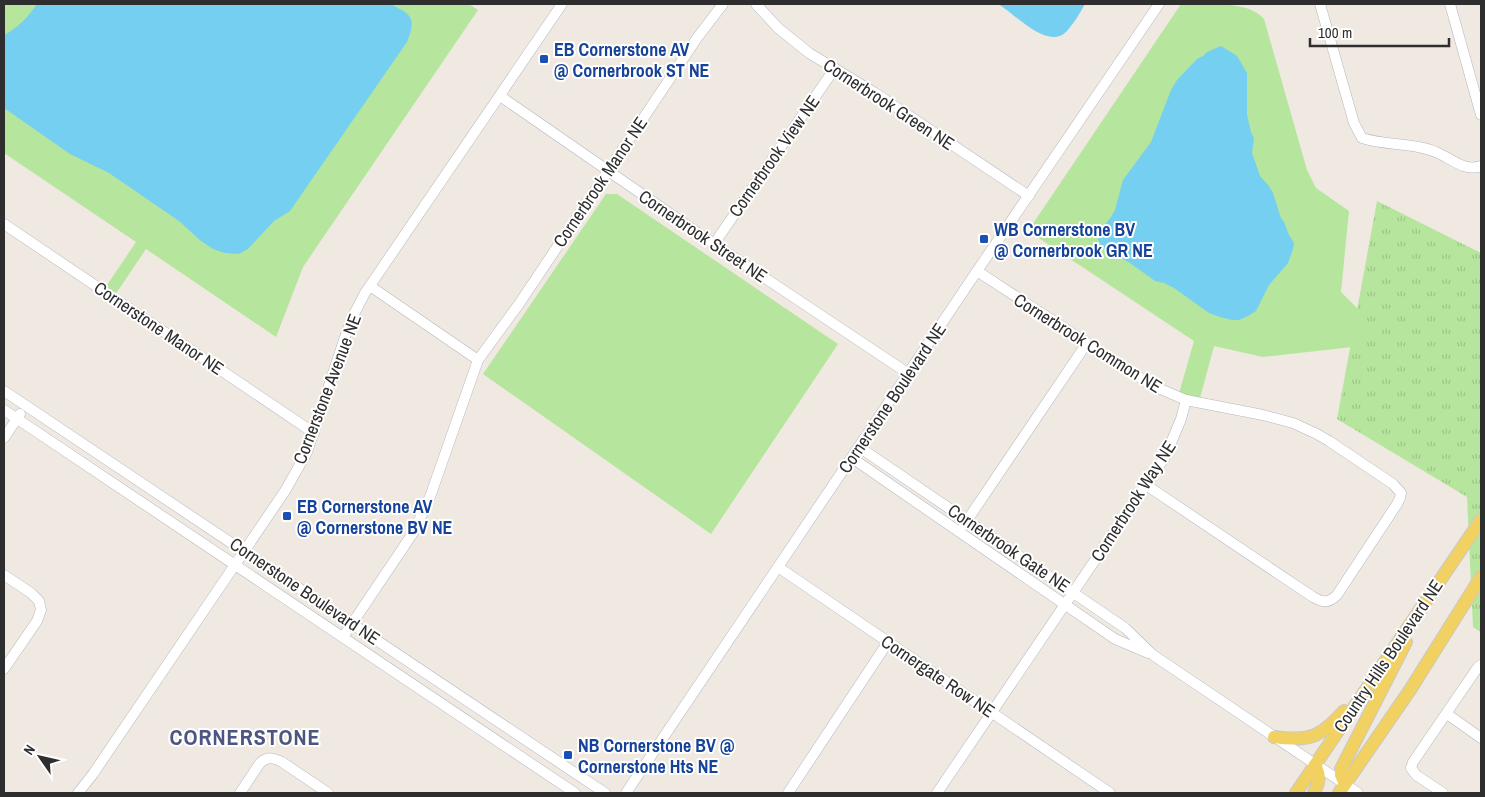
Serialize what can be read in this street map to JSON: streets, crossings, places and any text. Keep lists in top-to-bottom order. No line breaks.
{"streets":{"main road":["Country Hills Boulevard NE"],"street":["Cornerbrook Green NE","Cornerbrook View NE","Cornerbrook Manor NE","Cornerbrook Street NE","Cornerstone Manor NE","Cornerbrook Common NE","Cornerstone Avenue NE","Cornerstone Boulevard NE","Cornerbrook Way NE","Cornerbrook Gate NE","Cornergate Row NE"]},"crossings":[["Cornerbrook Green NE","Cornerbrook View NE"],["Cornerbrook Green NE","Cornerstone Boulevard NE"],["Cornerbrook View NE","Cornerbrook Street NE"],["Cornerbrook Manor NE","Cornerbrook Street NE"],["Cornerbrook Manor NE","Cornerstone Boulevard NE"],["Cornerbrook Street NE","Cornerstone Avenue NE"],["Cornerbrook Street NE","Cornerstone Boulevard NE"],["Cornerstone Manor NE","Cornerstone Avenue NE"],["Cornerbrook Common NE","Cornerstone Boulevard NE"],["Cornerbrook Common NE","Cornerbrook Way NE"],["Cornerstone Avenue NE","Cornerstone Boulevard NE"],["Cornerstone Boulevard NE","Cornerbrook Gate NE"],["Cornerstone Boulevard NE","Cornergate Row NE"],["Cornerbrook Way NE","Cornerbrook Gate NE"],["Cornerbrook Way NE","Cornergate Row NE"],["Cornerbrook Gate NE","Country Hills Boulevard NE"]],"districts":["CORNERSTONE"],"places":{"transit":["EB Cornerstone AV @ Cornerbrook ST NE","WB Cornerstone BV @ Cornerbrook GR NE","EB Cornerstone AV @ Cornerstone BV NE","NB Cornerstone BV @ Cornerstone Hts NE"]},"scale_bar":"100 m","north":"top left"}
